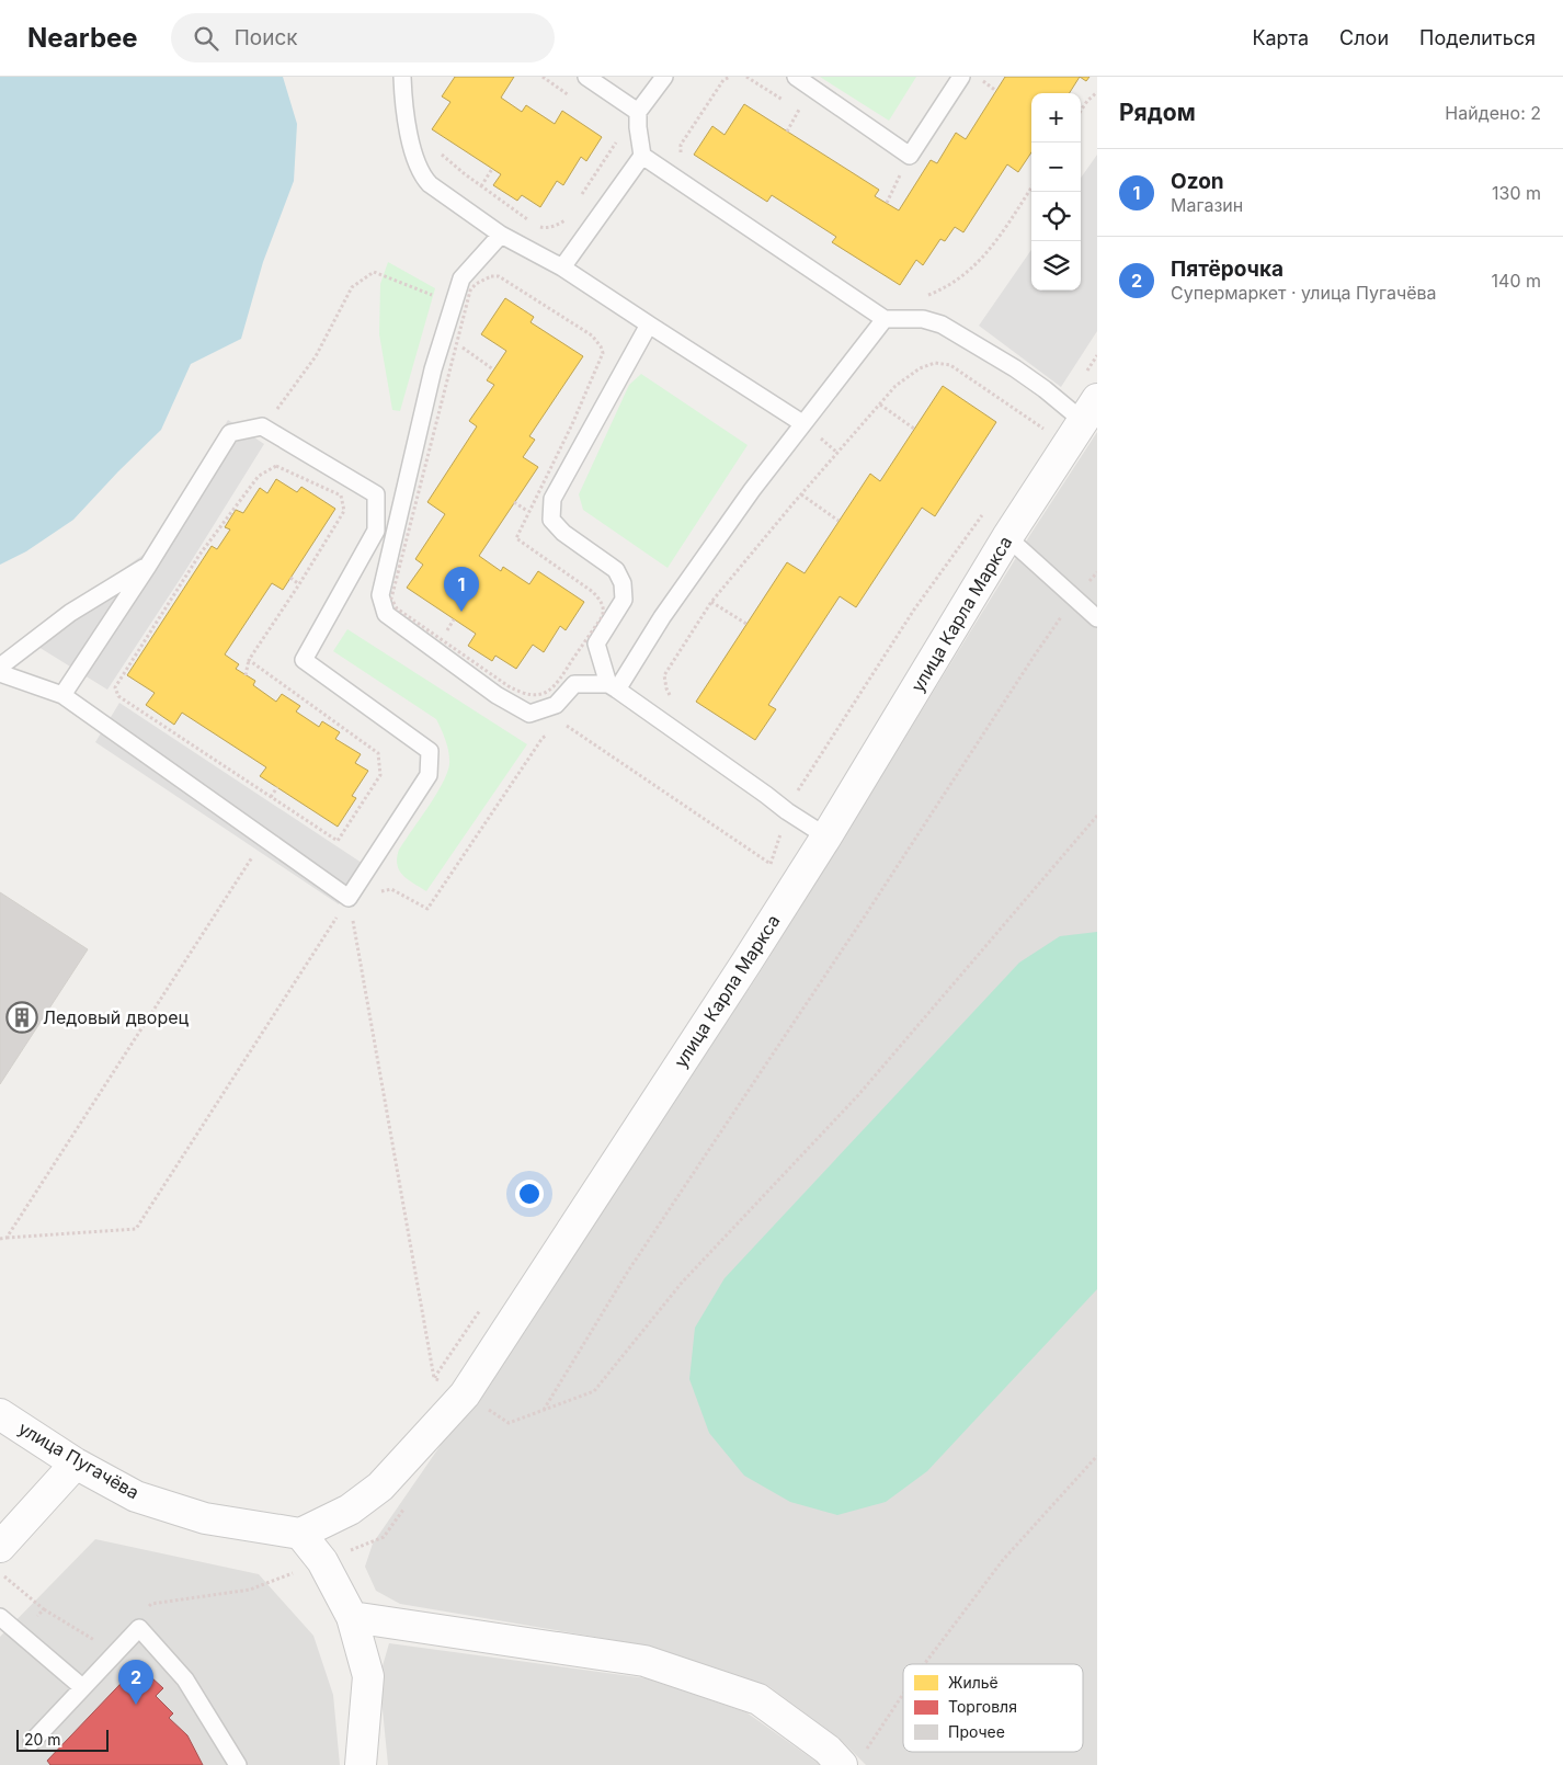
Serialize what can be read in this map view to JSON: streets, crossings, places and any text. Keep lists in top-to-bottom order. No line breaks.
{"streets":{"street":["улица Карла Маркса","улица Пугачёва"]},"crossings":[["улица Карла Маркса","улица Пугачёва"]],"places":{"building":["Ледовый дворец"]},"legend":["Жильё","Торговля","Прочее"],"scale_bar":"20 m","page":{"header":"Nearbee","search":"Поиск","nav":["Карта","Слои","Поделиться"],"heading":["Рядом","Найдено: 2"],"map_buttons":["+","−"],"list":[{"mark":"1","name":"Ozon","note":"Магазин","value":"130 m"},{"mark":"2","name":"Пятёрочка","note":"Супермаркет · улица Пугачёва","value":"140 m"}],"pins":["1","2"],"scale":"20 m"}}
